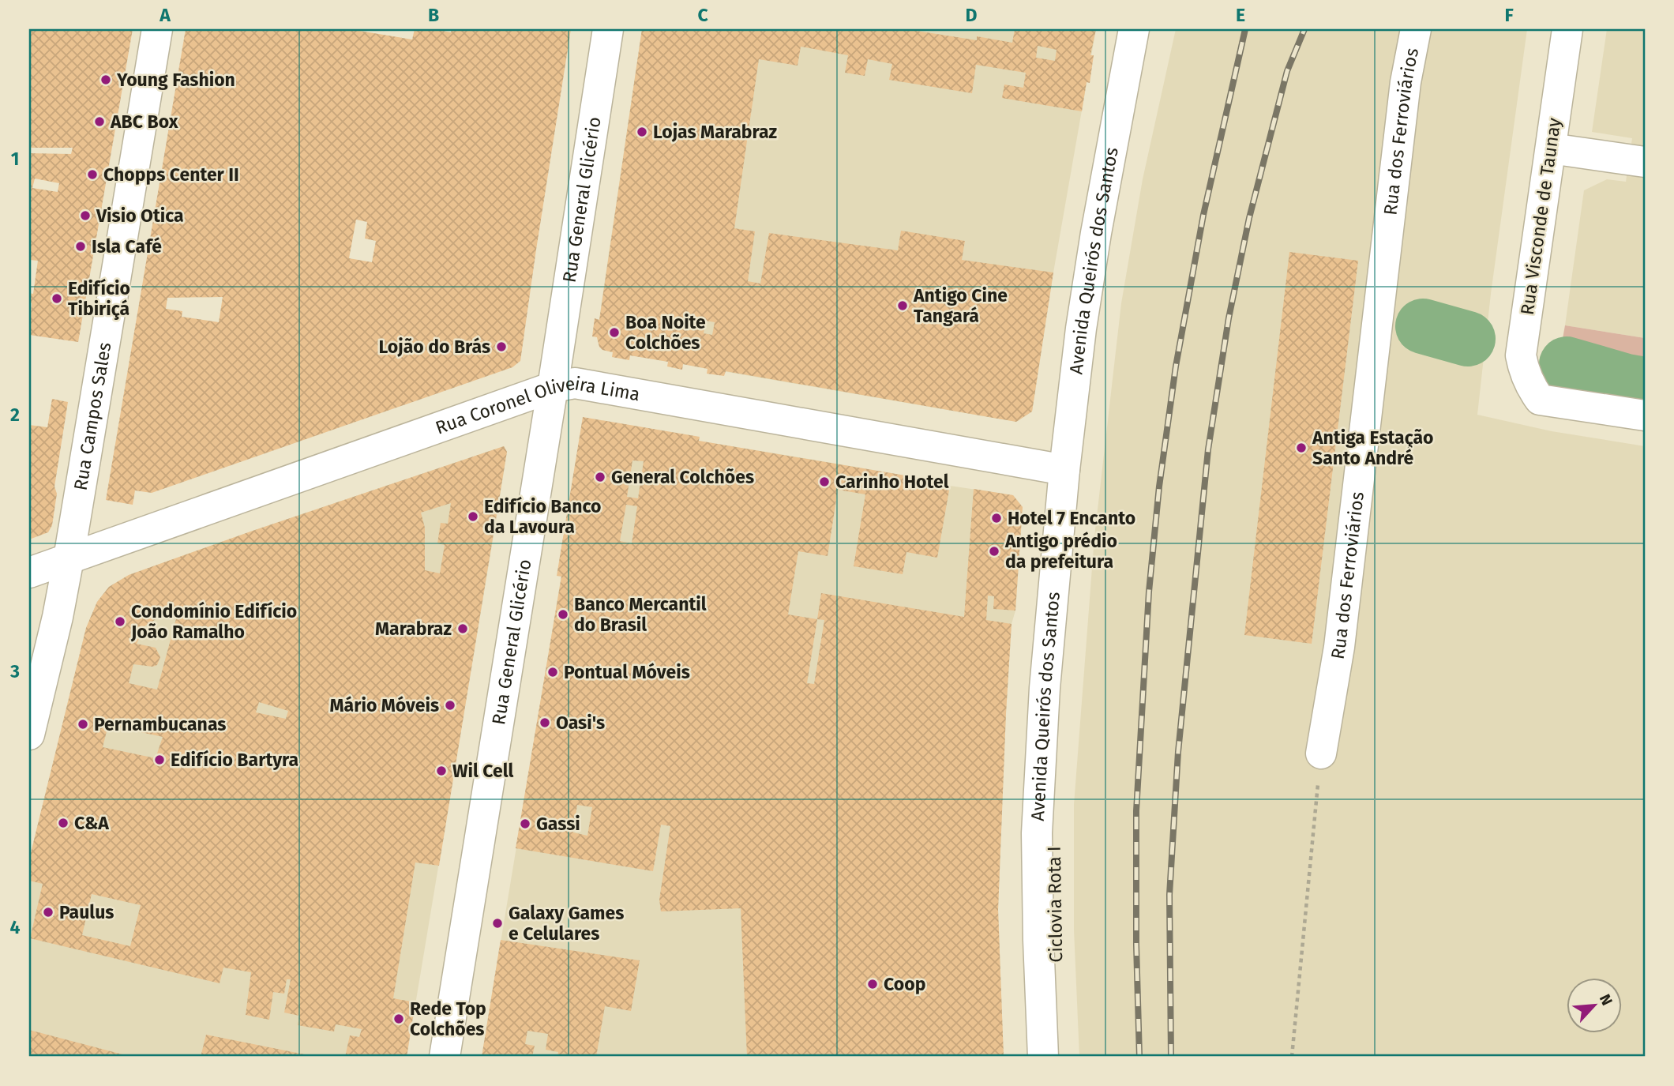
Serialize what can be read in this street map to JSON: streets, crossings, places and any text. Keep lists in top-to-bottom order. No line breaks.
{"streets":{"street":["Rua dos Ferroviários","Rua General Glicério","Rua Visconde de Taunay","Avenida Queirós dos Santos","Rua Coronel Oliveira Lima","Rua Campos Sales"]},"crossings":[["Rua General Glicério","Rua Coronel Oliveira Lima"],["Avenida Queirós dos Santos","Rua Coronel Oliveira Lima"],["Rua Coronel Oliveira Lima","Rua Campos Sales"]],"places":["Young Fashion","ABC Box","Lojas Marabraz","Chopps Center II","Visio Otica","Isla Café","Edifício Tibiriçá","Antigo Cine Tangará","Boa Noite Colchões","Lojão do Brás","Antiga Estação Santo André","General Colchões","Carinho Hotel","Edifício Banco da Lavoura","Hotel 7 Encanto","Antigo prédio da prefeitura","Banco Mercantil do Brasil","Condomínio Edifício João Ramalho","Marabraz","Pontual Móveis","Mário Móveis","Oasi's","Pernambucanas","Edifício Bartyra","Wil Cell","C&A","Gassi","Paulus","Galaxy Games e Celulares","Coop","Rede Top Colchões"],"north":"top right","grid":{"columns":["A","B","C","D","E","F"],"rows":["1","2","3","4"]}}
